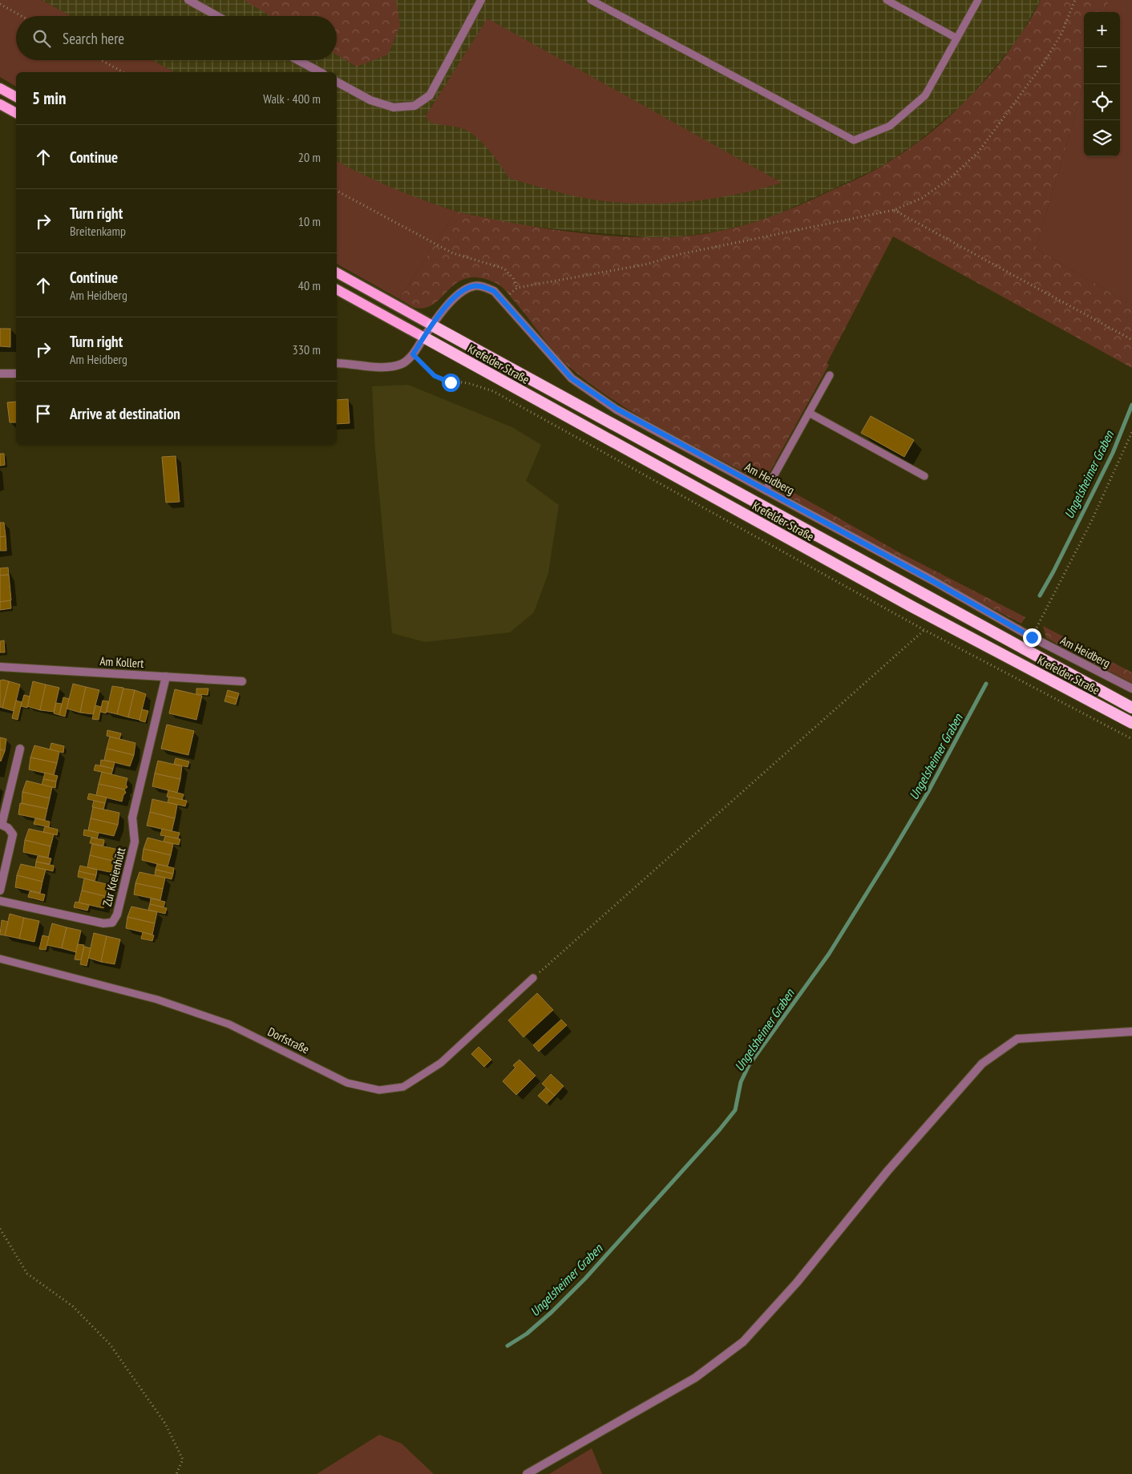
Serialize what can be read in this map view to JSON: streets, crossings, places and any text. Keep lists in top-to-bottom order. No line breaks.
{"streets":{"highway":["Krefelder Straße"],"street":["Am Heidberg","Am Kollert","Zur Kreienhütt"],"lane":["Dorfstraße"]},"crossings":[["Krefelder Straße","Am Heidberg"],["Am Kollert","Zur Kreienhütt"]],"water":["Ungelsheimer Graben"],"page":{"map_buttons":["+","−"],"search":"Search here","heading":["5 min","Walk · 400 m"],"list":[["Continue","20 m"],["Turn right","Breitenkamp","10 m"],["Continue","Am Heidberg","40 m"],["Turn right","Am Heidberg","330 m"],"Arrive at destination"]}}
